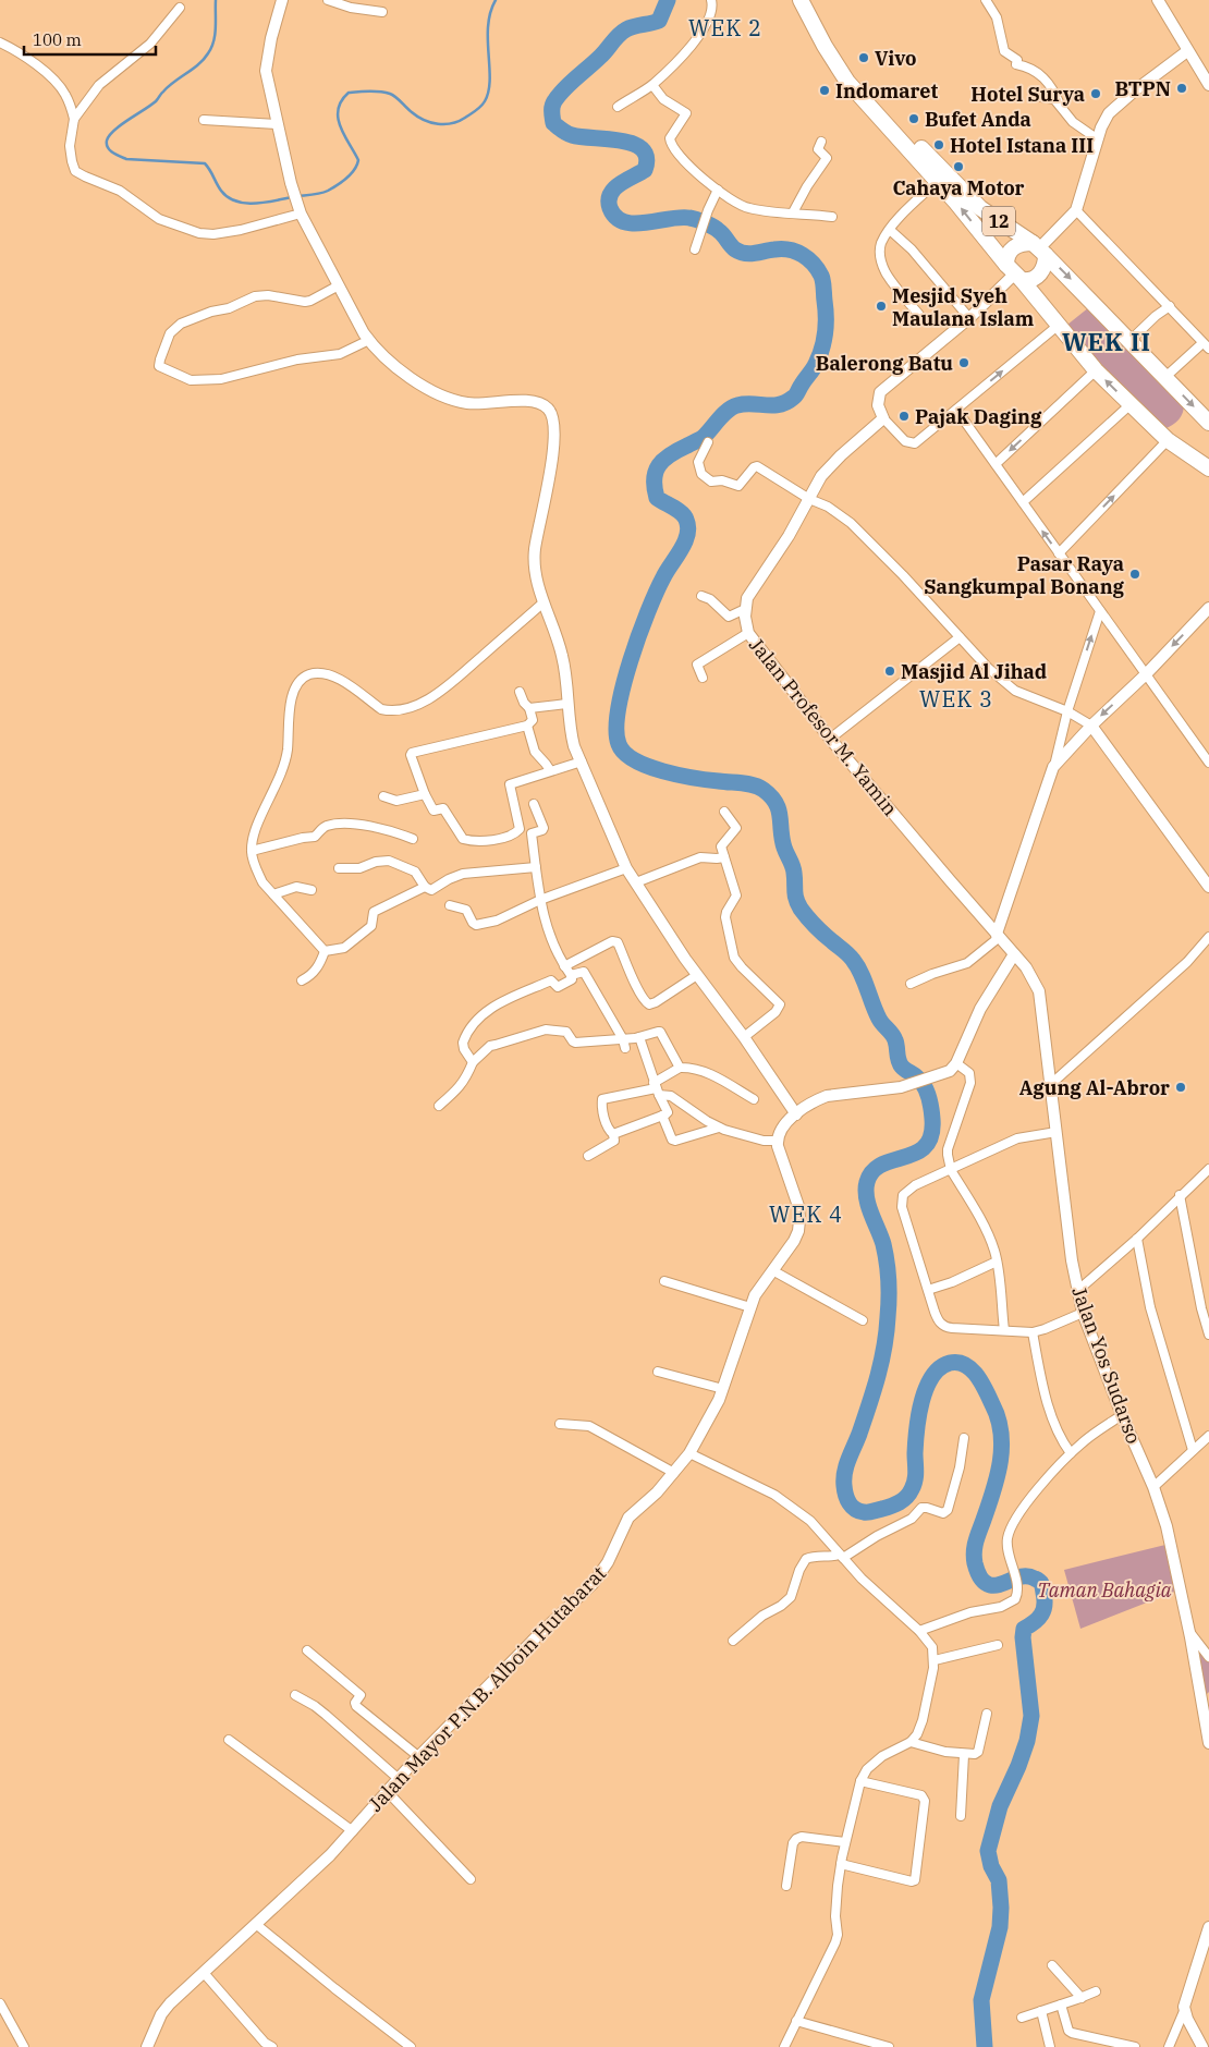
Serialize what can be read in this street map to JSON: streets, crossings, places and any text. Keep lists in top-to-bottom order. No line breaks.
{"streets":{"highway":["12"],"street":["Jalan Profesor M. Yamin","Jalan Yos Sudarso","Jalan Mayor P.N.B. Alboin Hutabarat"]},"crossings":[["Jalan Profesor M. Yamin","Jalan Yos Sudarso"]],"districts":["WEK 2","WEK II","WEK 3","WEK 4"],"parks":["Taman Bahagia"],"places":["Vivo","BTPN","Indomaret","Hotel Surya","Bufet Anda","Hotel Istana III","Cahaya Motor","Mesjid Syeh Maulana Islam","Balerong Batu","Pajak Daging","Pasar Raya Sangkumpal Bonang","Masjid Al Jihad","Agung Al-Abror"],"scale_bar":"100 m"}
